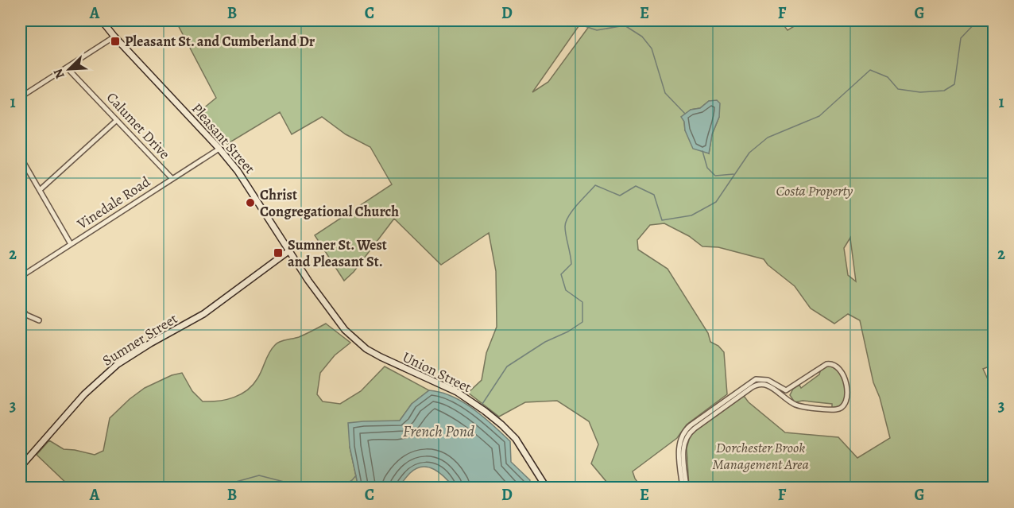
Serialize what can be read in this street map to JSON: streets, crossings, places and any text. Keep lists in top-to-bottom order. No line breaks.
{"streets":{"main road":["Pleasant Street","Sumner Street","Union Street"],"street":["Calumet Drive","Vinedale Road"]},"crossings":[["Calumet Drive","Vinedale Road"],["Pleasant Street","Vinedale Road"],["Pleasant Street","Sumner Street"],["Pleasant Street","Union Street"]],"water":["French Pond"],"parks":["Costa Property","Dorchester Brook Management Area"],"places":{"transit":["Pleasant St. and Cumberland Dr","Sumner St. West and Pleasant St."],"other":["Christ Congregational Church"]},"north":"bottom left","grid":{"columns":["A","B","C","D","E","F","G"],"rows":["1","2","3"]}}
